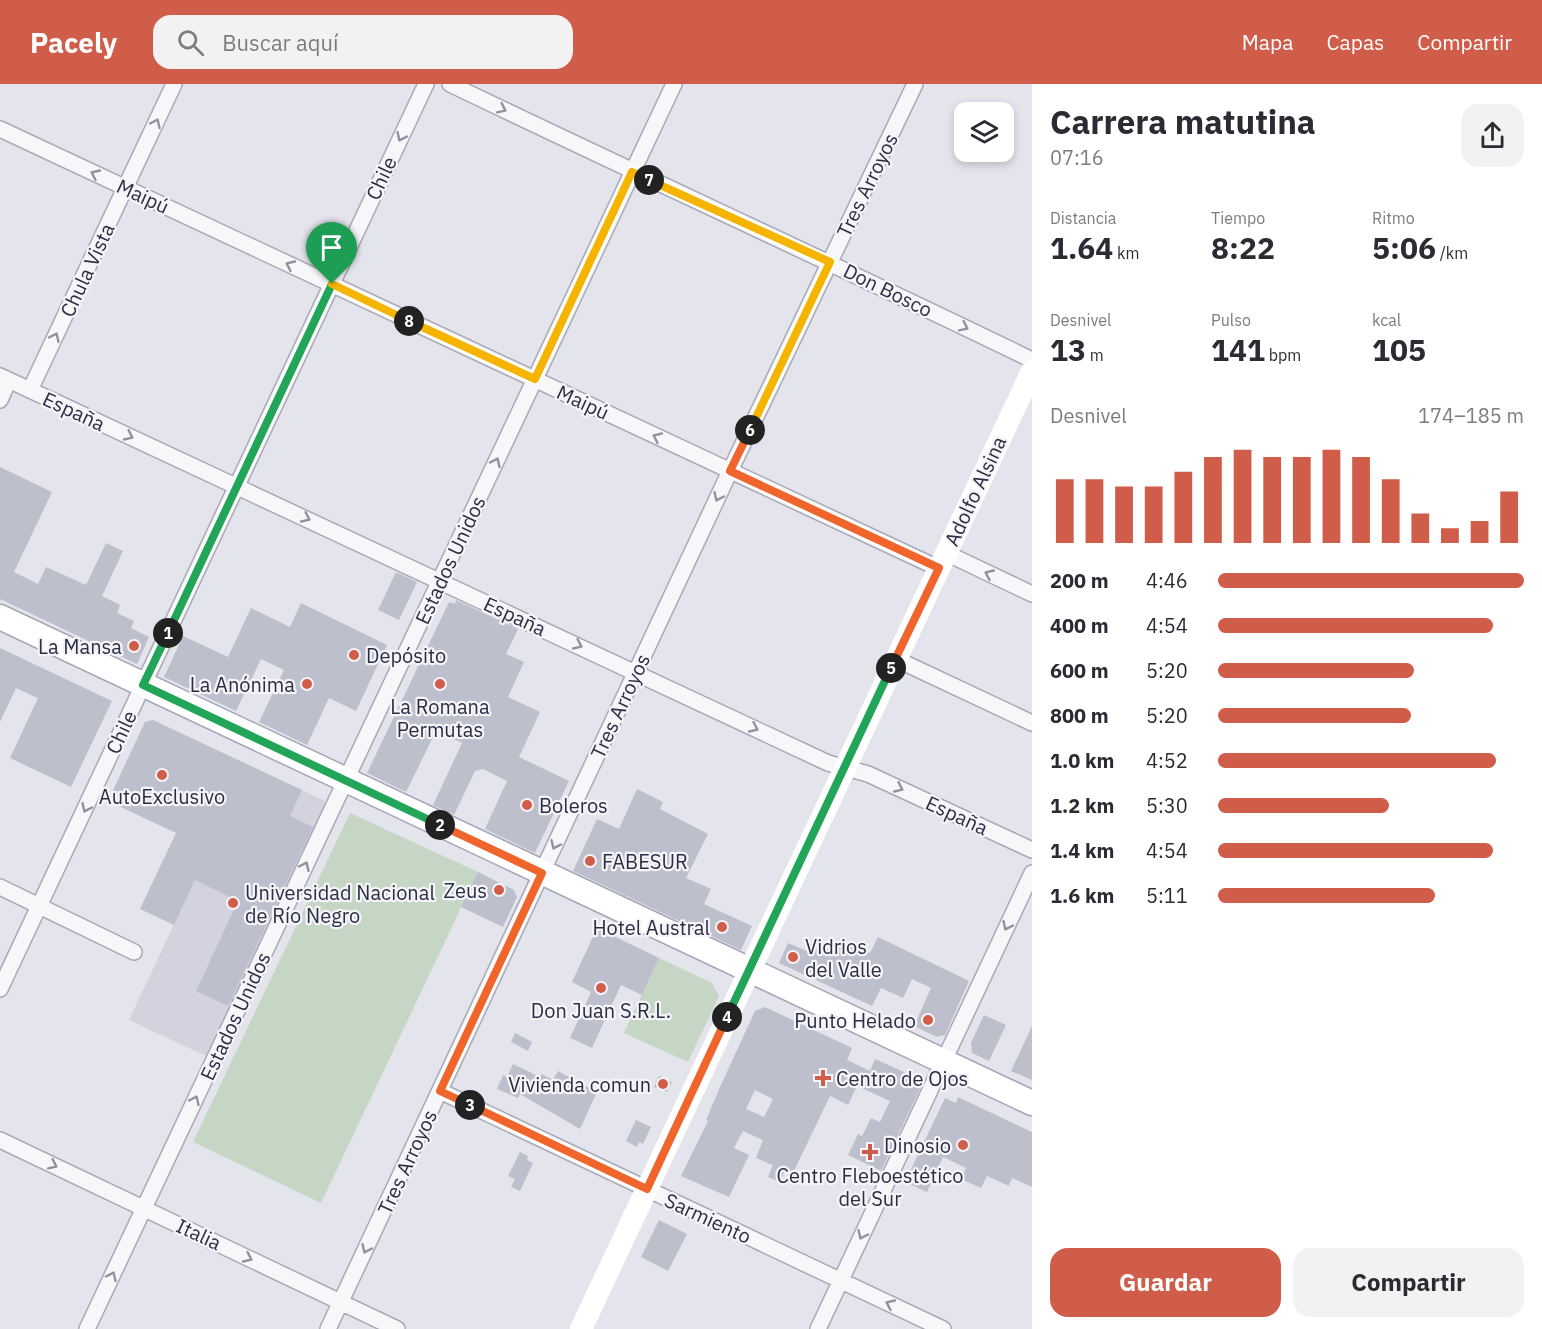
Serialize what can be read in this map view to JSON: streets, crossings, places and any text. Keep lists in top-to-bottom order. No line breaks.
{"streets":{"main road":["Adolfo Alsina"],"street":["Chile","Tres Arroyos","Maipú","Chula Vista","Don Bosco","España","Estados Unidos","Sarmiento","Italia"]},"crossings":[["Chile","Maipú"],["Chile","España"],["Tres Arroyos","Maipú"],["Tres Arroyos","Don Bosco"],["Tres Arroyos","España"],["Tres Arroyos","Sarmiento"],["Tres Arroyos","Italia"],["Maipú","Chula Vista"],["Maipú","Adolfo Alsina"],["Maipú","Estados Unidos"],["Chula Vista","España"],["Don Bosco","Estados Unidos"],["España","Adolfo Alsina"],["España","Estados Unidos"],["Adolfo Alsina","Sarmiento"],["Estados Unidos","Italia"]],"one_way":["Chile","Tres Arroyos","Maipú","Chula Vista","Don Bosco","España","Estados Unidos","Italia"],"places":{"other":["La Mansa","Depósito","La Anónima","La Romana Permutas","AutoExclusivo","Boleros","FABESUR","Zeus","Universidad Nacional de Río Negro","Hotel Austral","Vidrios del Valle","Don Juan S.R.L.","Punto Helado","Vivienda comun","Dinosio"],"health":["Centro de Ojos","Centro Fleboestético del Sur"]},"page":{"header":"Pacely","search":"Buscar aquí","nav":["Mapa","Capas","Compartir"],"heading":["Carrera matutina","07:16"],"pins":["7","8","6","1","5","2","4","3"],"stats":[["Distancia","1.64 km"],["Tiempo","8:22"],["Ritmo","5:06 /km"],["Desnivel","13 m"],["Pulso","141 bpm"],["kcal","105"]],"chart":["Desnivel","174–185 m"],"list":[{"name":"200 m","note":"4:46"},{"name":"400 m","note":"4:54"},{"name":"600 m","note":"5:20"},{"name":"800 m","note":"5:20"},{"name":"1.0 km","note":"4:52"},{"name":"1.2 km","note":"5:30"},{"name":"1.4 km","note":"4:54"},{"name":"1.6 km","note":"5:11"}],"buttons":["Guardar","Compartir"]}}
